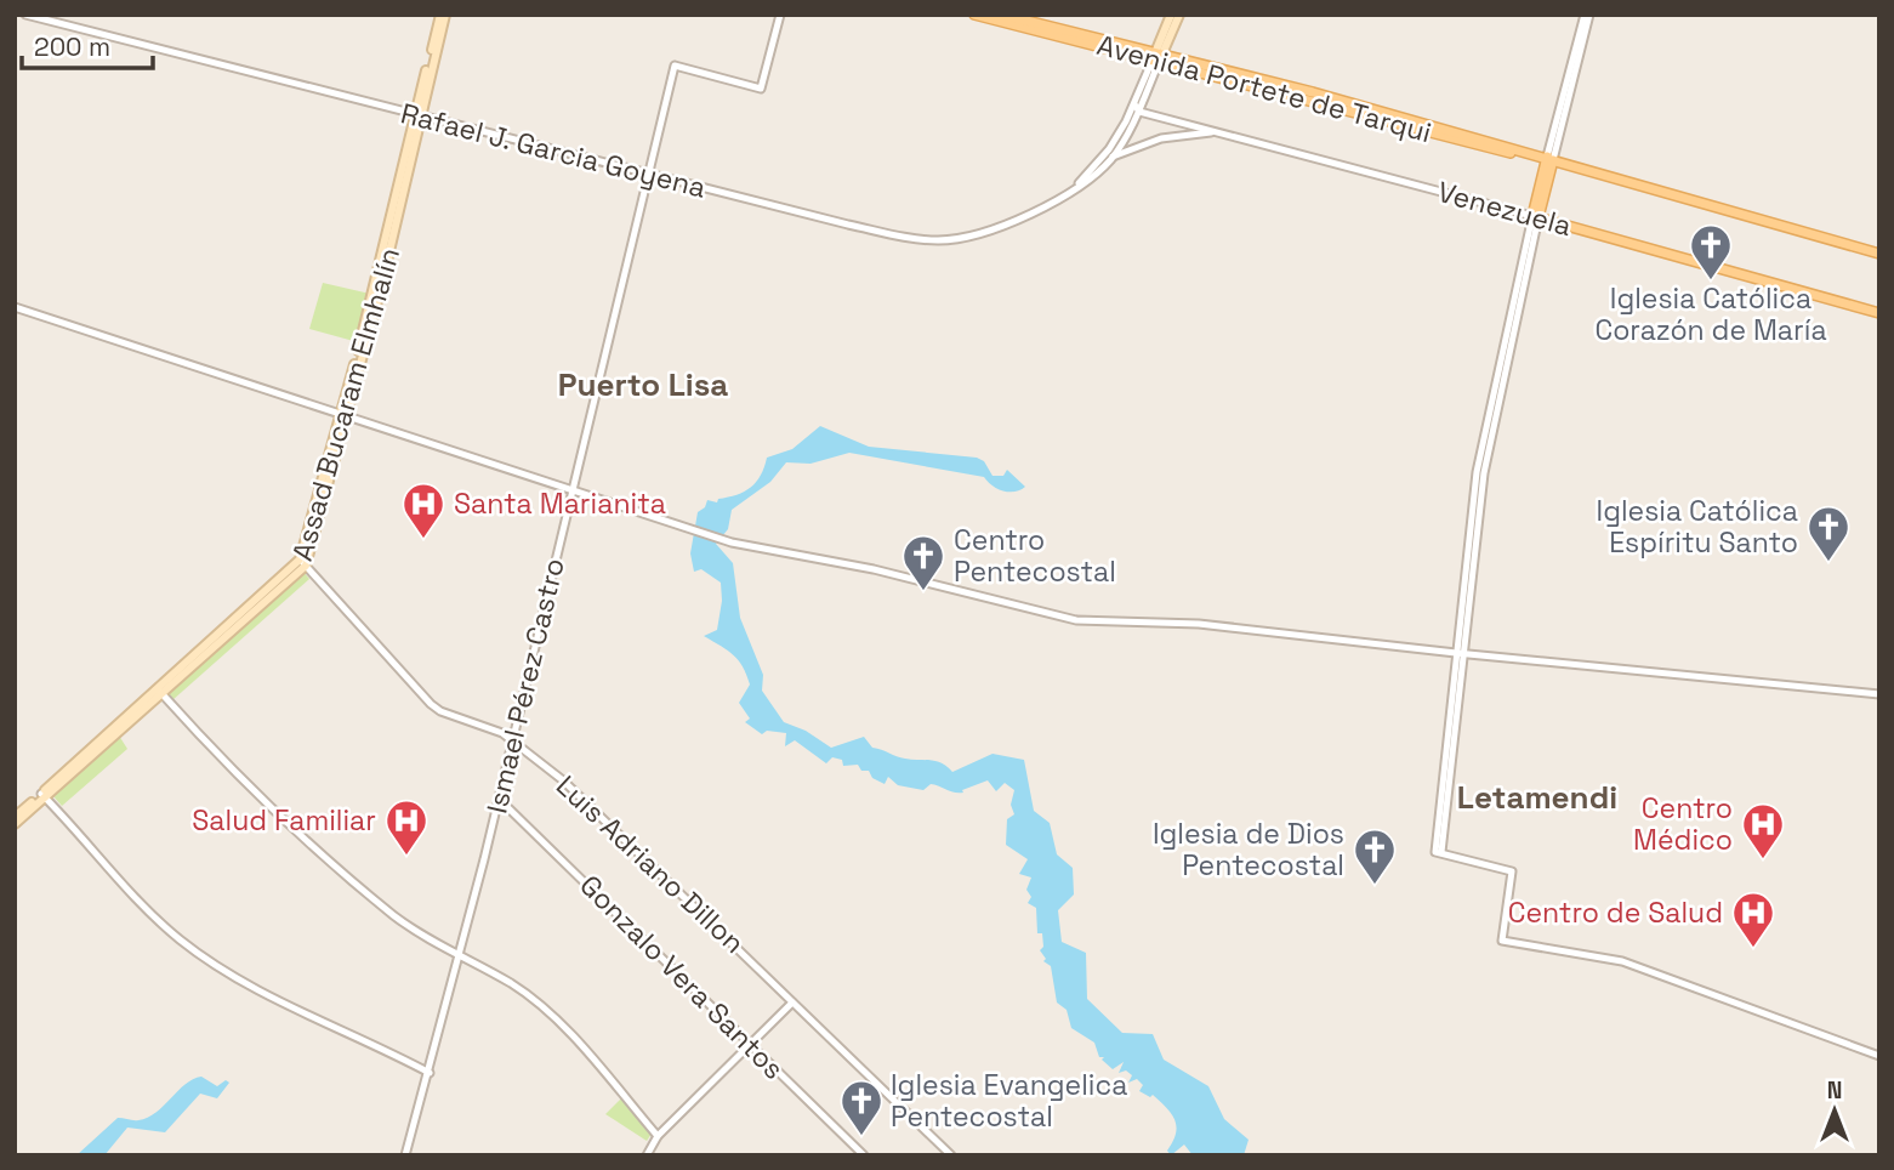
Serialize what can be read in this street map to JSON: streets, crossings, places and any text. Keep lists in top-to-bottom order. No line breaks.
{"streets":{"main road":["Avenida Portete de Tarqui","Venezuela","Assad Bucaram Elmhalín"],"street":["Rafael J. Garcia Goyena","Ismael Pérez Castro","Luis Adriano Dillon","Gonzalo Vera Santos"]},"crossings":[["Avenida Portete de Tarqui","Rafael J. Garcia Goyena"],["Rafael J. Garcia Goyena","Venezuela"],["Rafael J. Garcia Goyena","Assad Bucaram Elmhalín"],["Rafael J. Garcia Goyena","Ismael Pérez Castro"],["Assad Bucaram Elmhalín","Luis Adriano Dillon"],["Ismael Pérez Castro","Luis Adriano Dillon"],["Ismael Pérez Castro","Gonzalo Vera Santos"]],"districts":["Puerto Lisa","Letamendi"],"places":{"church":["Iglesia Católica Corazón de María","Iglesia Católica Espíritu Santo","Centro Pentecostal","Iglesia de Dios Pentecostal","Iglesia Evangelica Pentecostal"],"hospital":["Santa Marianita","Salud Familiar","Centro Médico","Centro de Salud"]},"scale_bar":"200 m","north":"top"}
